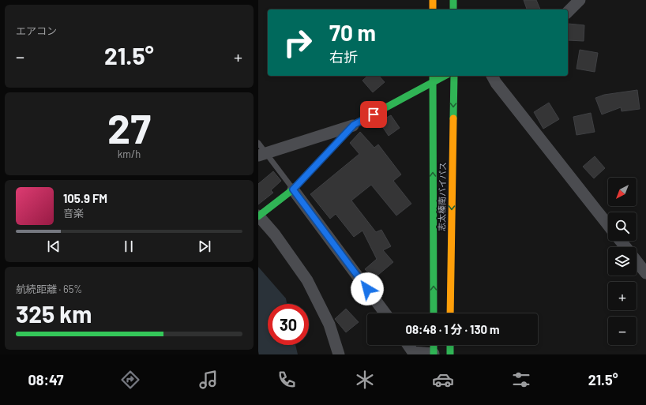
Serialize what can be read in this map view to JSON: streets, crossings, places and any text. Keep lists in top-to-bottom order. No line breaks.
{"streets":{"main road":["志太榛南バイパス"]},"north":"bottom left","page":{"tile":["エアコン",["27","km/h"],["航続距離 · 65%","325 km"]],"turn":["70 m","右折"],"heat":["−","21.5°","+"],"map_buttons":["+","−"],"song":["105.9 FM","音楽"],"limit":"30","trip":"08:48 · 1 分 · 130 m","tabs":["08:47","21.5°"]}}
